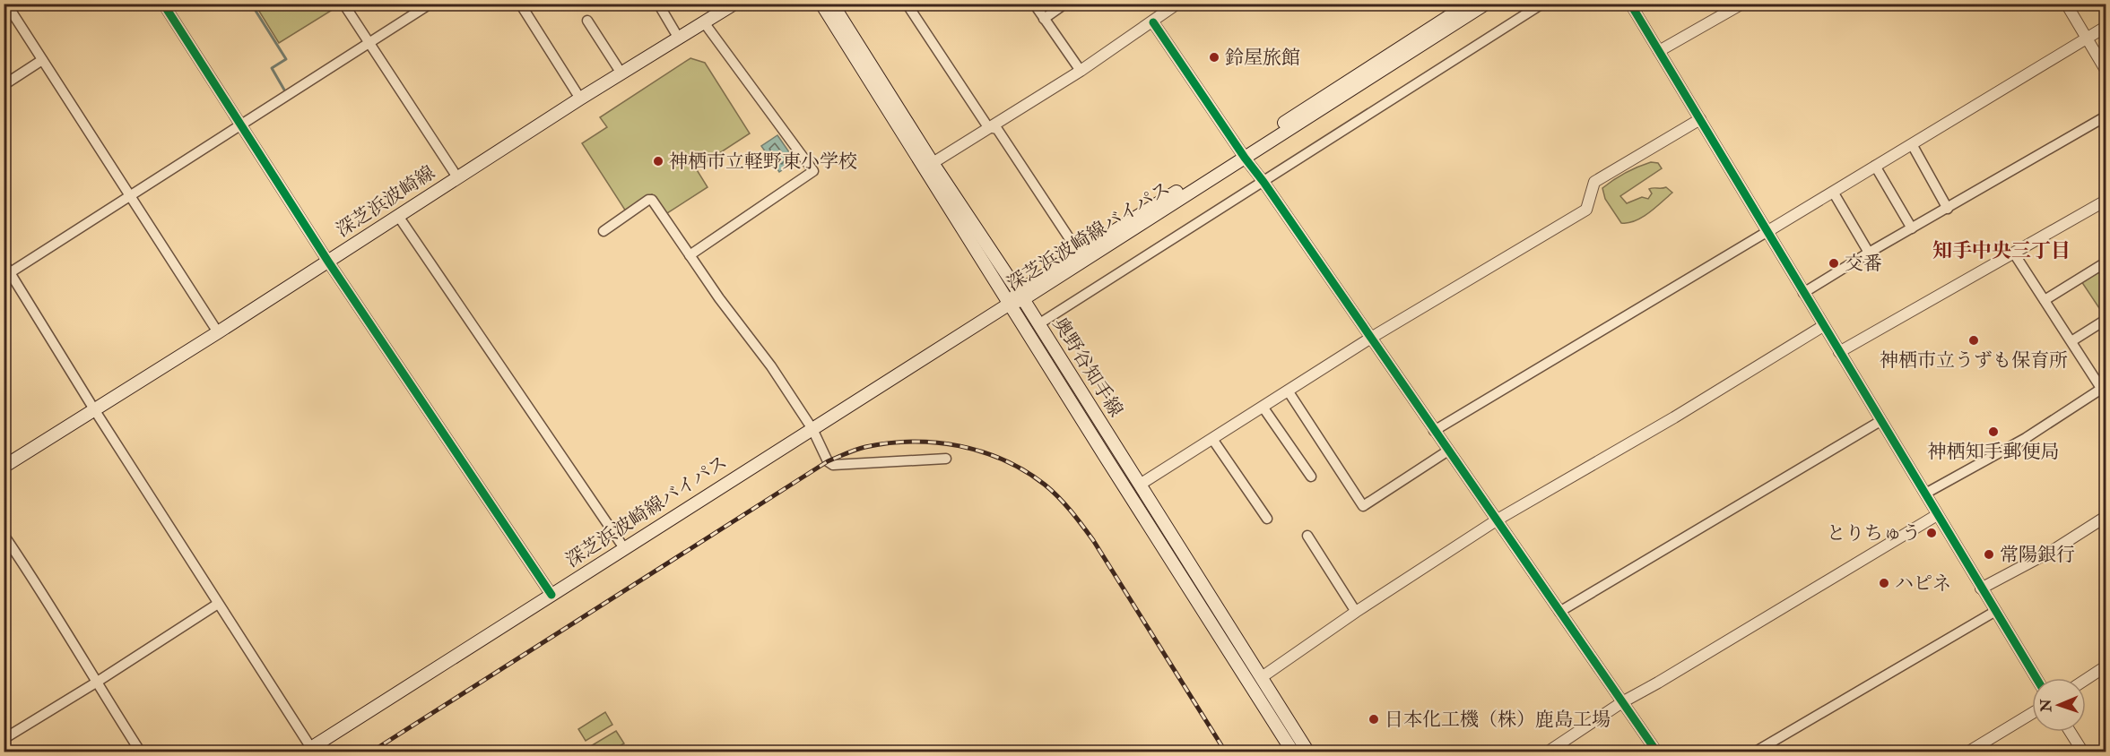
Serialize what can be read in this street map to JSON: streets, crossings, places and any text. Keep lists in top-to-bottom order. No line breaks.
{"streets":{"main road":["深芝浜波崎線","深芝浜波崎線バイパス","奥野谷知手線"]},"crossings":[["深芝浜波崎線バイパス","奥野谷知手線"]],"districts":["知手中央三丁目"],"places":["鈴屋旅館","神栖市立軽野東小学校","交番","神栖市立うずも保育所","神栖知手郵便局","とりちゅう","常陽銀行","ハピネ","日本化工機（株）鹿島工場"],"north":"left"}
